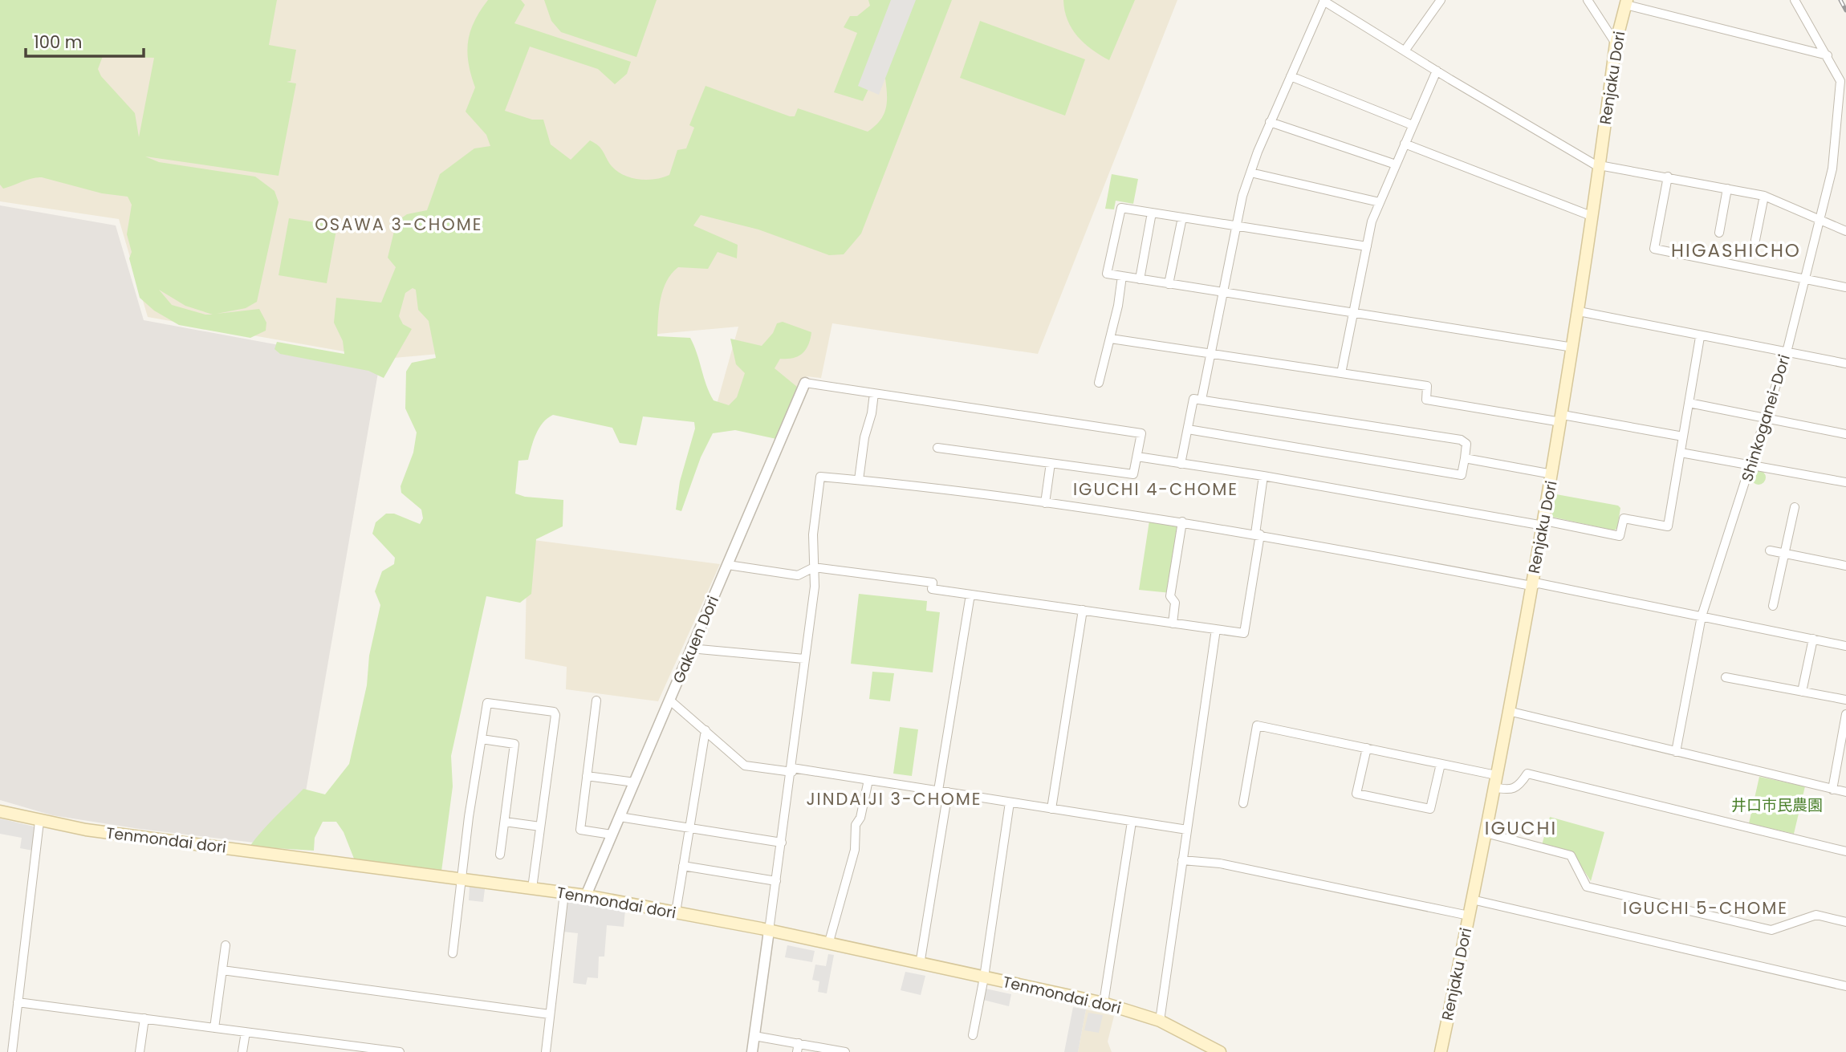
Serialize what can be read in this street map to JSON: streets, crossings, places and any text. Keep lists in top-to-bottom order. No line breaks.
{"streets":{"main road":["Renjaku Dori","Tenmondai dori"],"street":["Shinkoganei-Dori","Gakuen Dori"]},"crossings":[["Gakuen Dori","Tenmondai dori"]],"districts":["OSAWA 3-CHOME","HIGASHICHO","IGUCHI 4-CHOME","JINDAIJI 3-CHOME","IGUCHI","IGUCHI 5-CHOME"],"parks":["井口市民農園"],"scale_bar":"100 m"}
